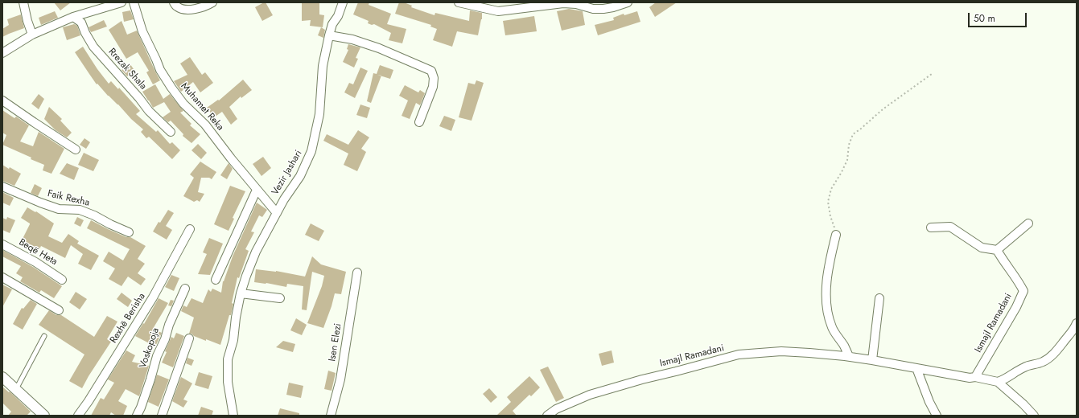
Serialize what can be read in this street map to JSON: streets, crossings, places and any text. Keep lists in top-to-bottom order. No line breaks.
{"streets":{"street":["Rrezak Shala","Muhamet Reka","Vezir Jashari","Faik Rexha","Beqë Heta","Rexhë Berisha","Ismajl Ramadani","Isen Elezi","Voskopoja"]},"crossings":[["Muhamet Reka","Vezir Jashari"]],"scale_bar":"50 m"}
